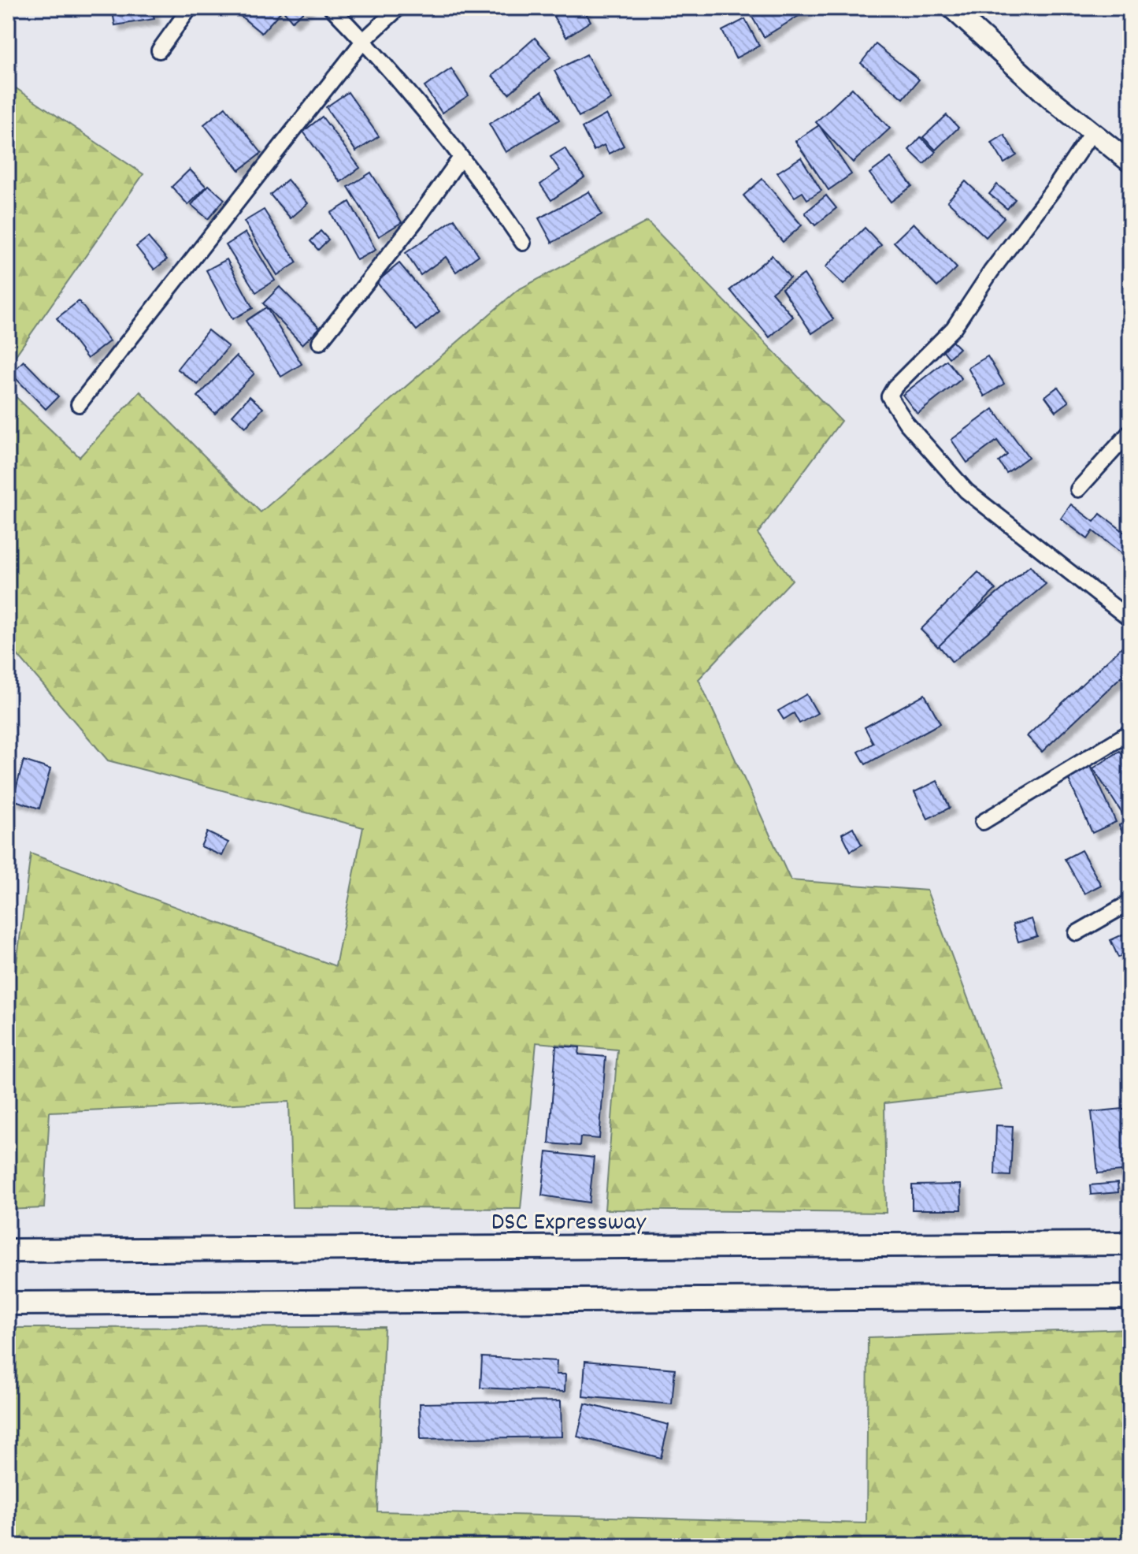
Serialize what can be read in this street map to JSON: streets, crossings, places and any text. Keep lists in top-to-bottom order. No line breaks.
{"streets":{"main road":["DSC Expressway"]}}
